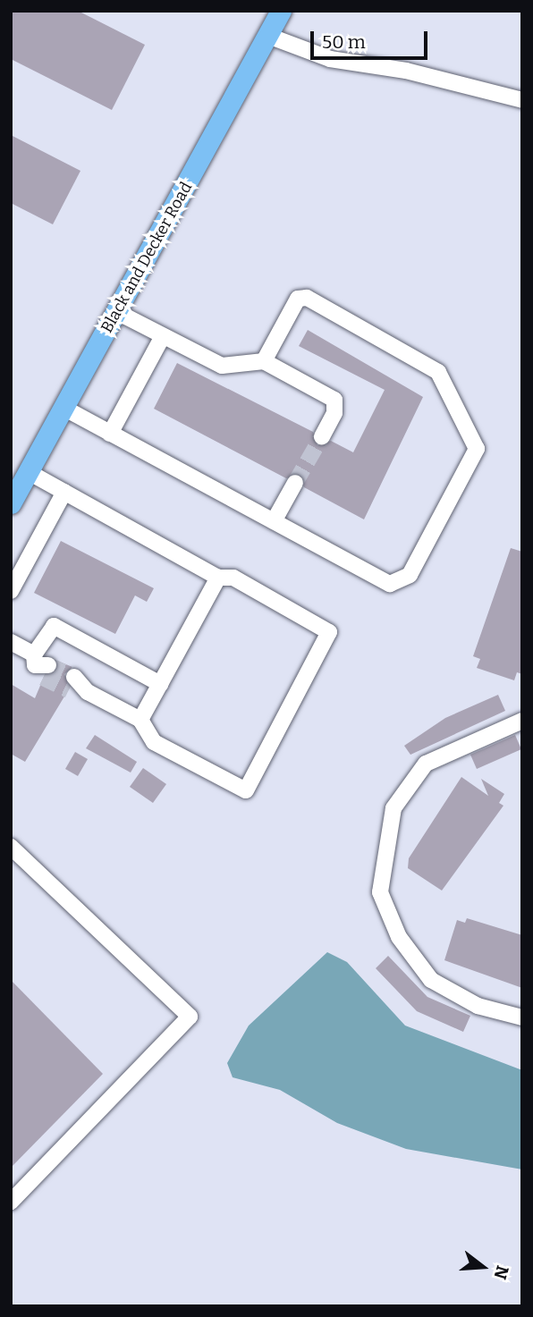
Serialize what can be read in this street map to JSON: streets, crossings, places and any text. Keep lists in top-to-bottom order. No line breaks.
{"streets":{"main road":["Black and Decker Road"]},"scale_bar":"50 m","north":"right"}
